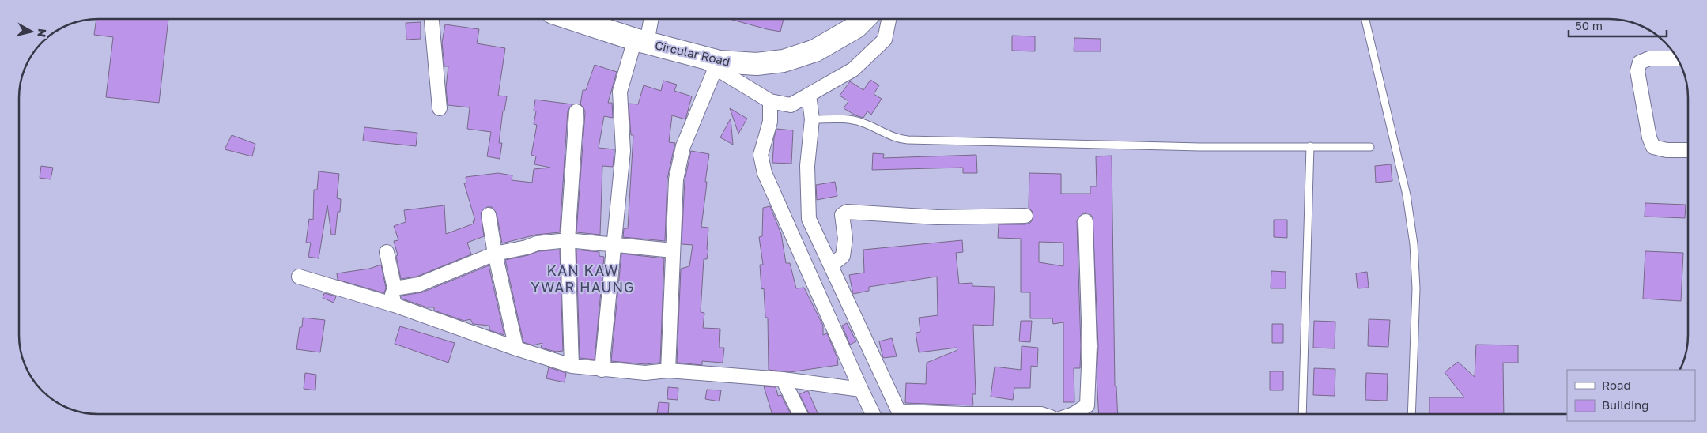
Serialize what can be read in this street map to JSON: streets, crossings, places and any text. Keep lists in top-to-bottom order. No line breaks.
{"streets":{"main road":["Circular Road"]},"districts":["KAN KAW YWAR HAUNG"],"legend":["Road","Building"],"scale_bar":"50 m","north":"right"}
